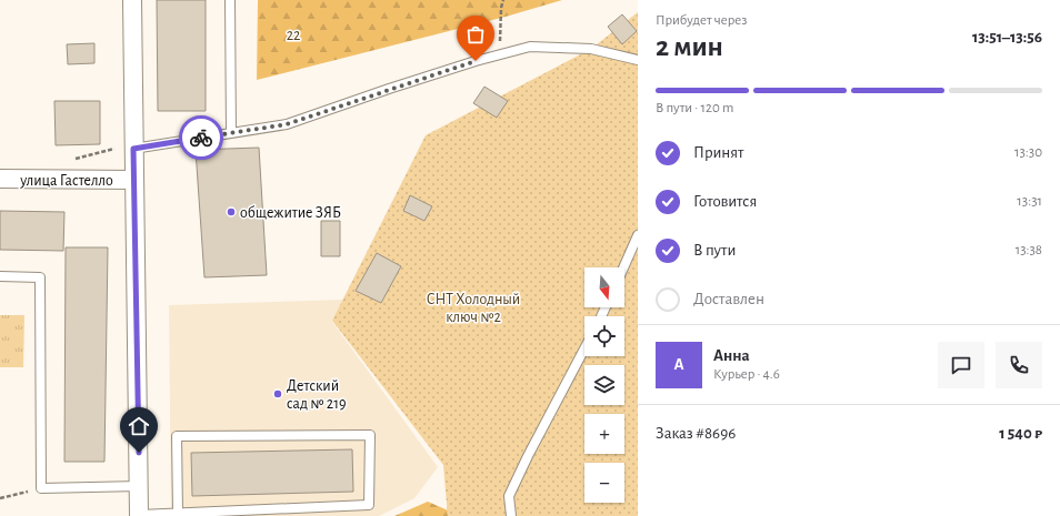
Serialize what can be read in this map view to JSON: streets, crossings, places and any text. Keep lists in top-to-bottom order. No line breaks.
{"streets":{"street":["улица Гастелло"]},"parks":["22","СНТ Холодный ключ №2"],"places":["общежитие ЗЯБ","Детский сад № 219"],"north":"bottom","page":{"heading":["2 мин","Прибудет через","13:51–13:56"],"panel":["Анна","Курьер · 4.6","Заказ #8696","1 540 ₽"],"bar":"В пути · 120 m","list":[["Принят","13:30"],["Готовится","13:31"],["В пути","13:38"],"Доставлен"],"map_buttons":["+","−"],"round":"А"}}
